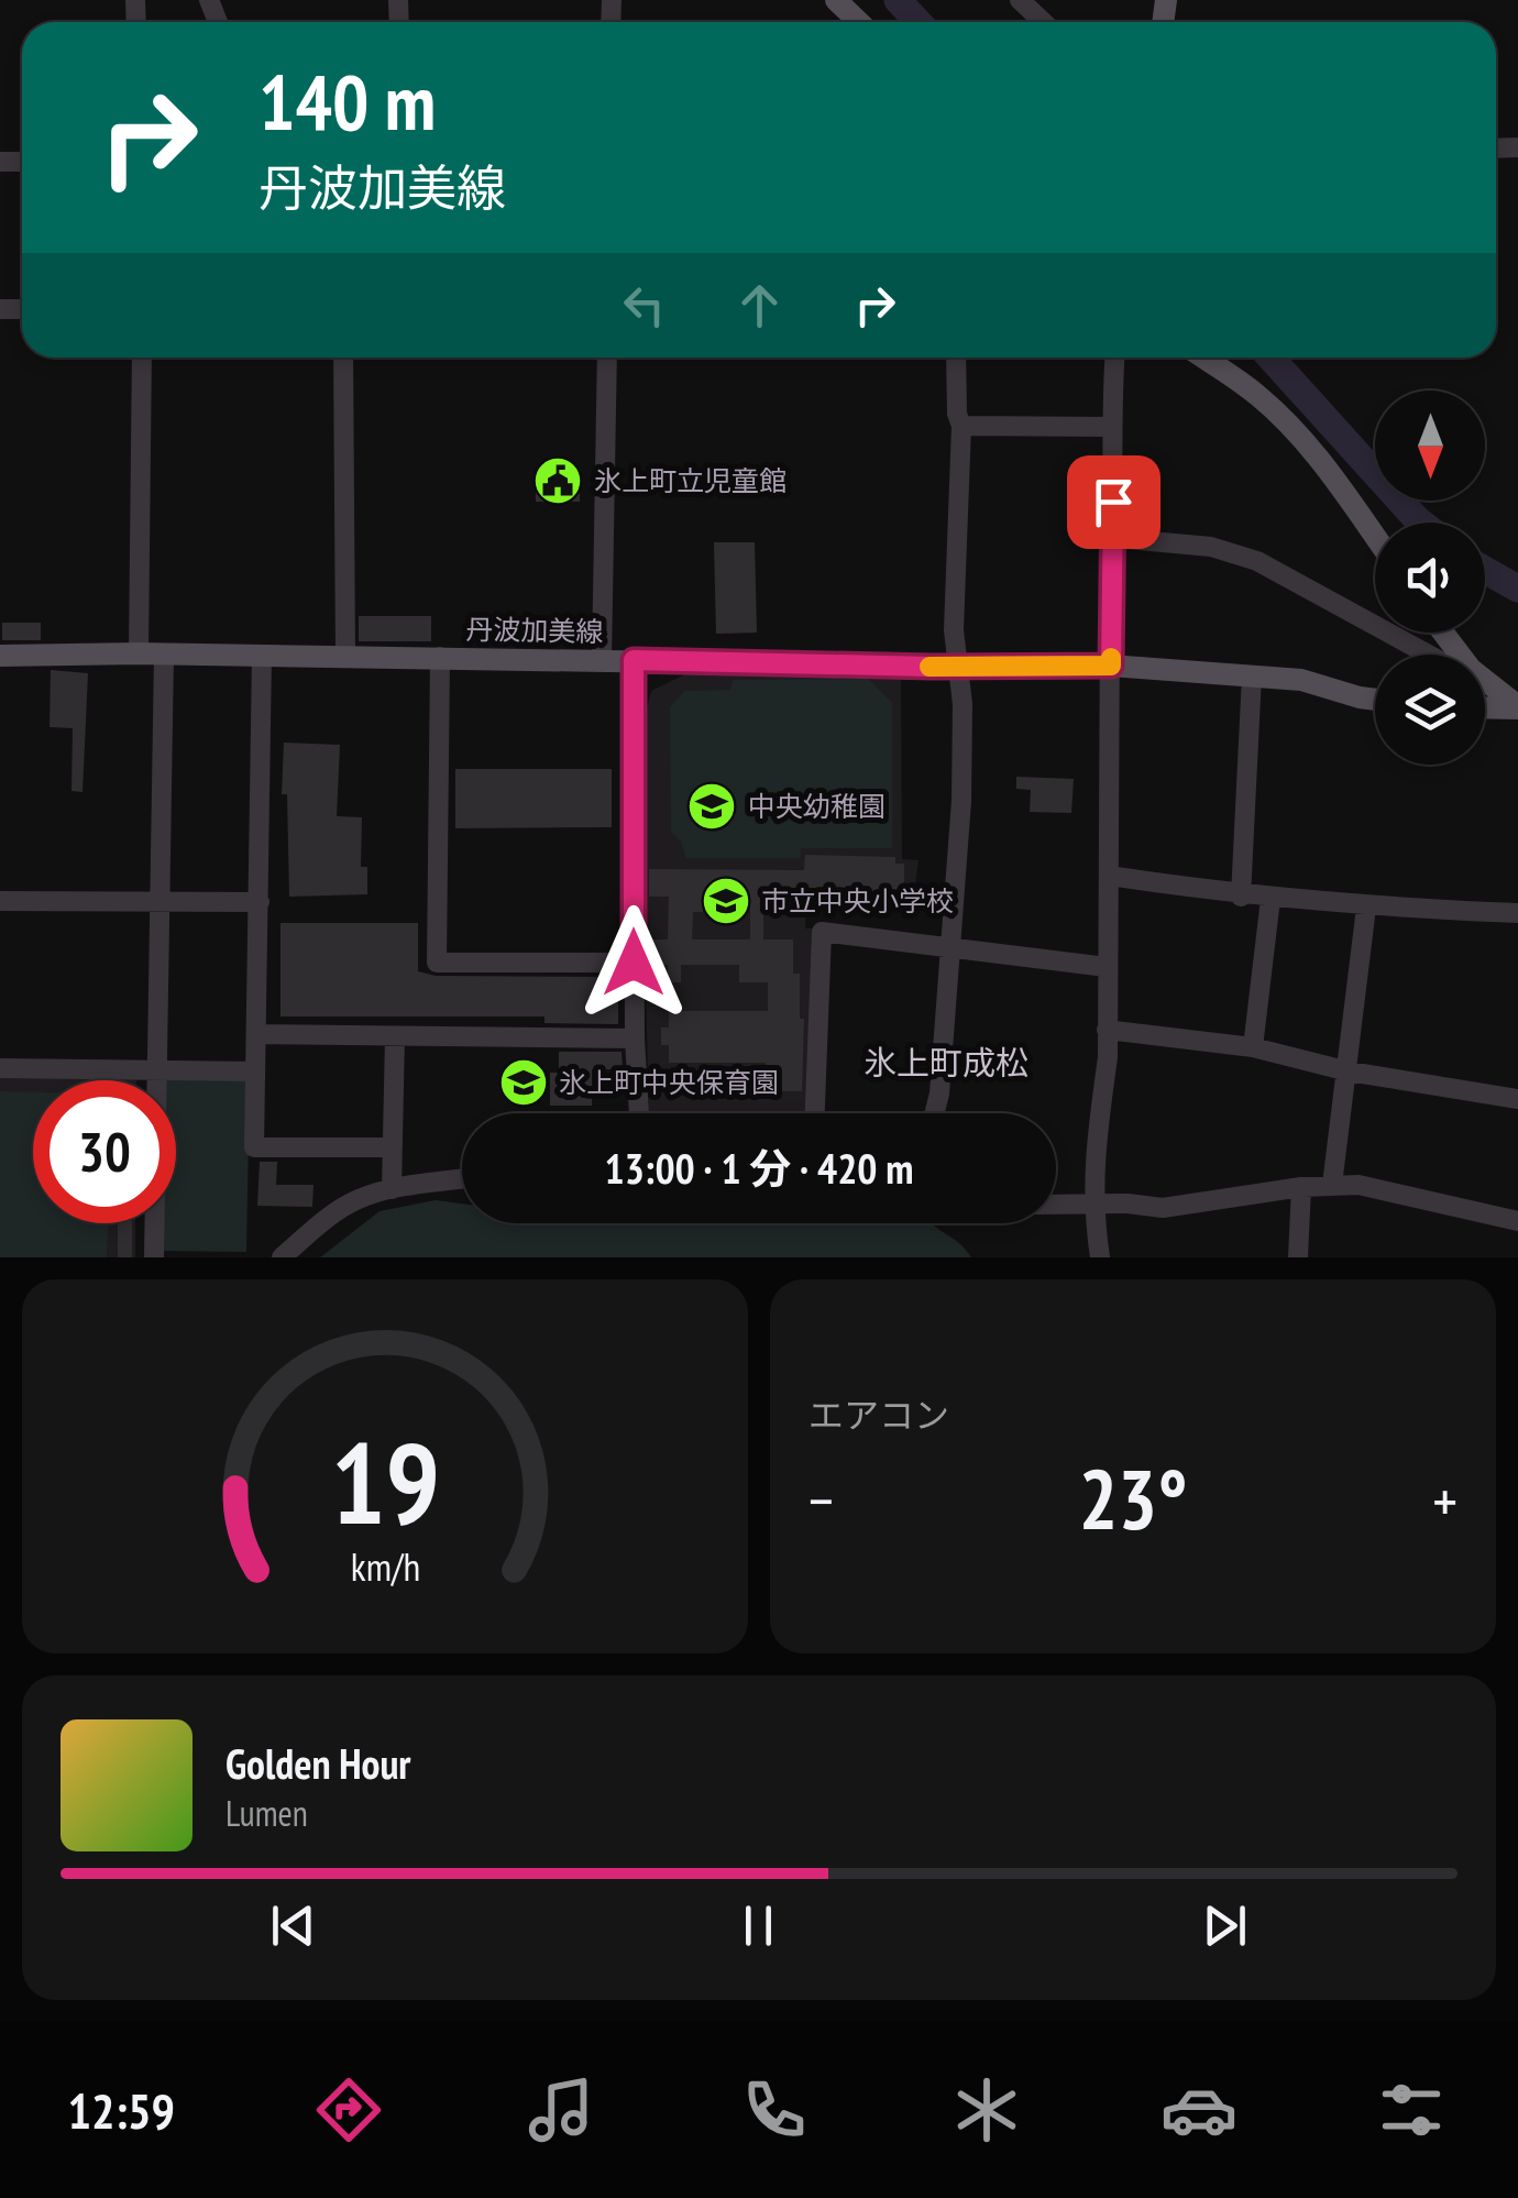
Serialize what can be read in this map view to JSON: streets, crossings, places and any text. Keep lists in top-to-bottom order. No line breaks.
{"streets":{"main road":["丹波加美線"]},"districts":["氷上町成松"],"places":{"public building":["氷上町立児童館"],"school or university":["中央幼稚園","市立中央小学校","氷上町中央保育園"]},"north":"bottom","page":{"turn":["140 m","丹波加美線"],"limit":"30","trip":"13:00 · 1 分 · 420 m","tile":"エアコン","heat":["−","23°","+"],"song":["Golden Hour","Lumen"],"tabs":"12:59","gauge":["19","km/h"]}}
